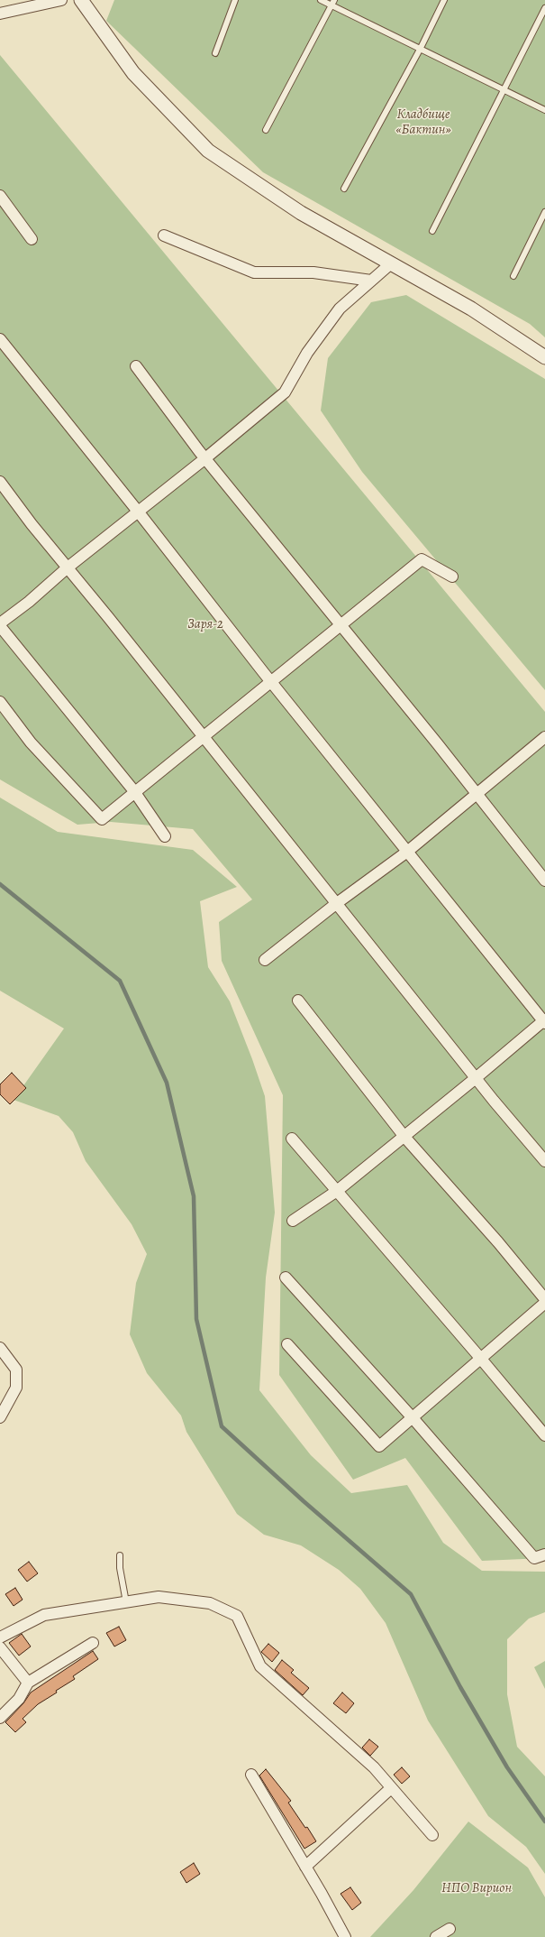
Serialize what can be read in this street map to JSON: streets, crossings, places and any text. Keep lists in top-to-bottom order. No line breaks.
{"parks":["Кладбище «Бактин»","Заря-2","НПО Вирион"]}
